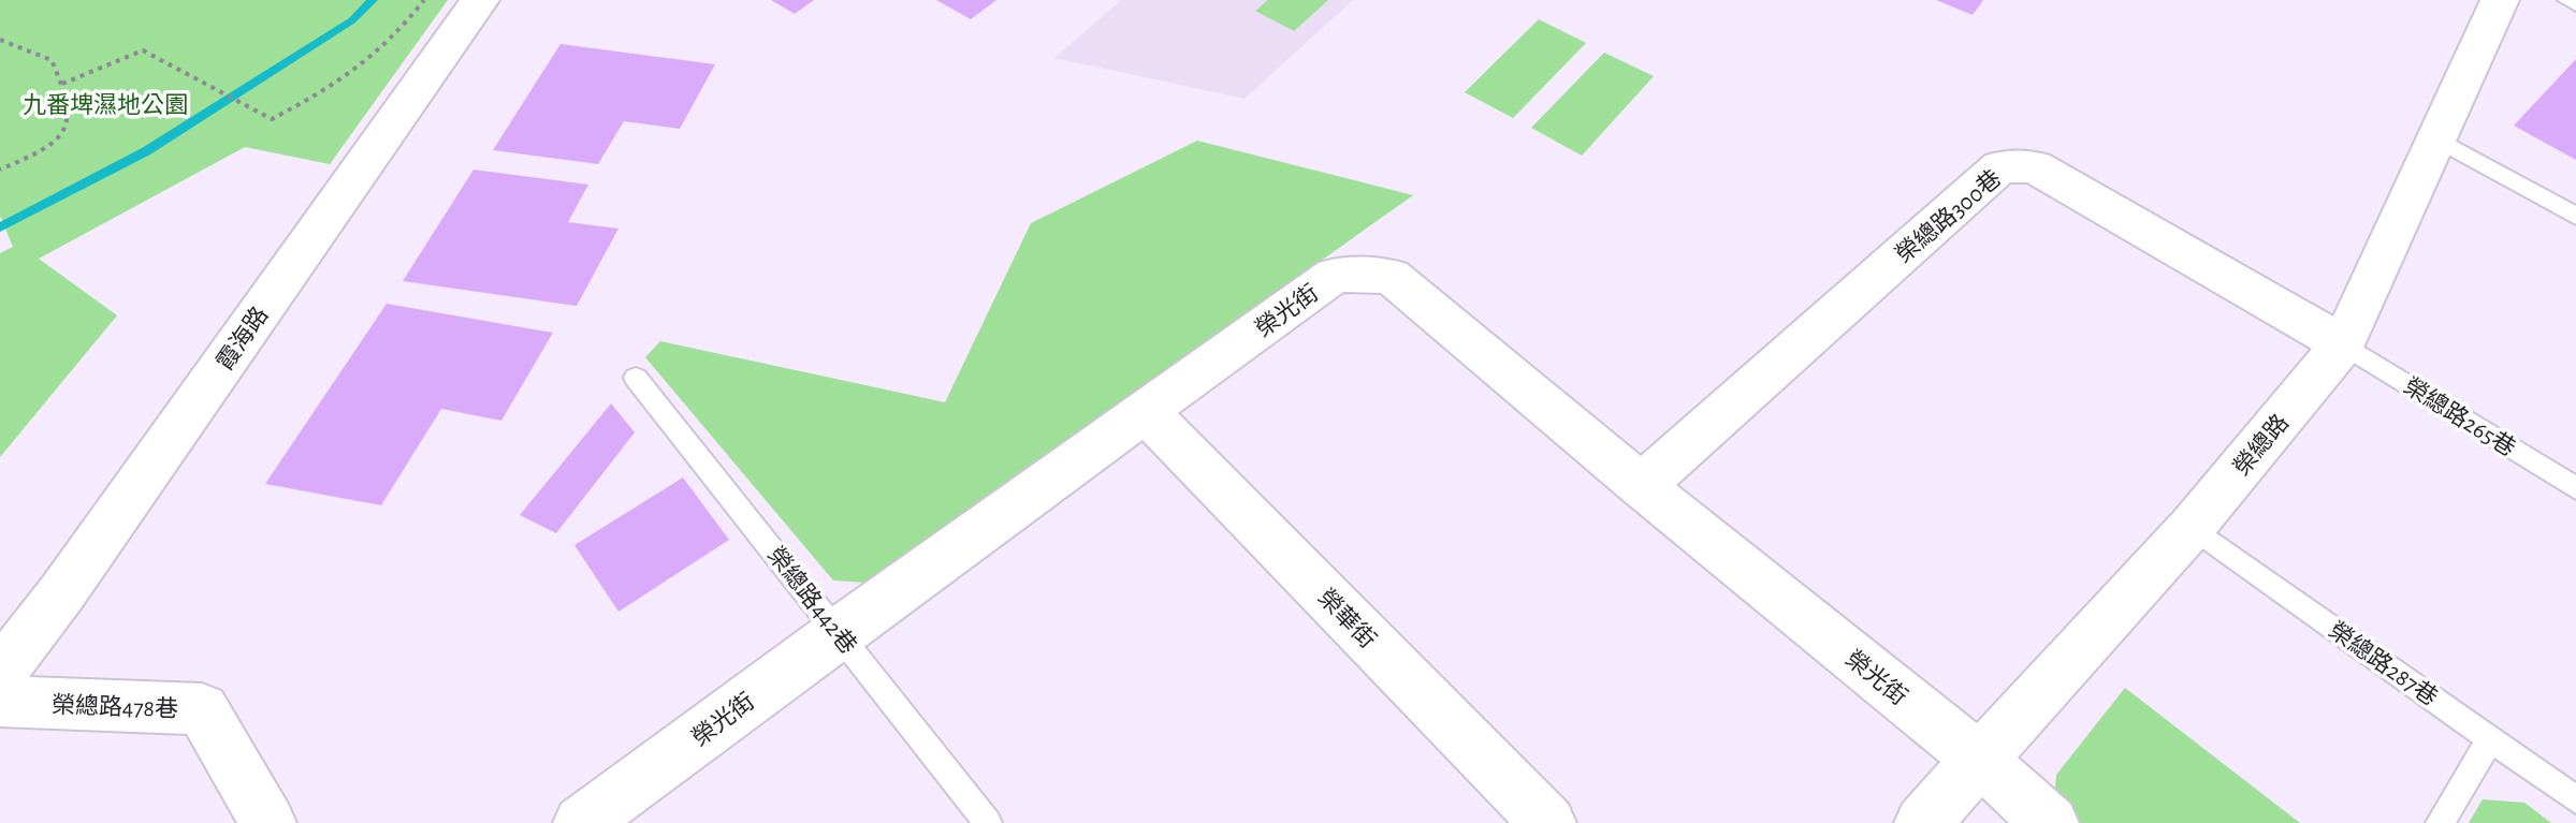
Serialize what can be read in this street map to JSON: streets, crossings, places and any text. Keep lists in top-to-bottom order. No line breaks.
{"streets":{"street":["榮總路300巷","榮光街","霞海路","榮總路","榮華街","榮總路478巷"],"lane":["榮總路265巷","榮總路442巷","榮總路287巷"]},"crossings":[["榮總路300巷","榮光街"],["榮總路300巷","榮總路265巷"],["榮總路300巷","榮總路"],["榮光街","榮總路"],["榮光街","榮總路442巷"],["榮光街","榮華街"],["榮總路265巷","榮總路"],["榮總路","榮總路287巷"]],"parks":["九番埤濕地公園"]}
